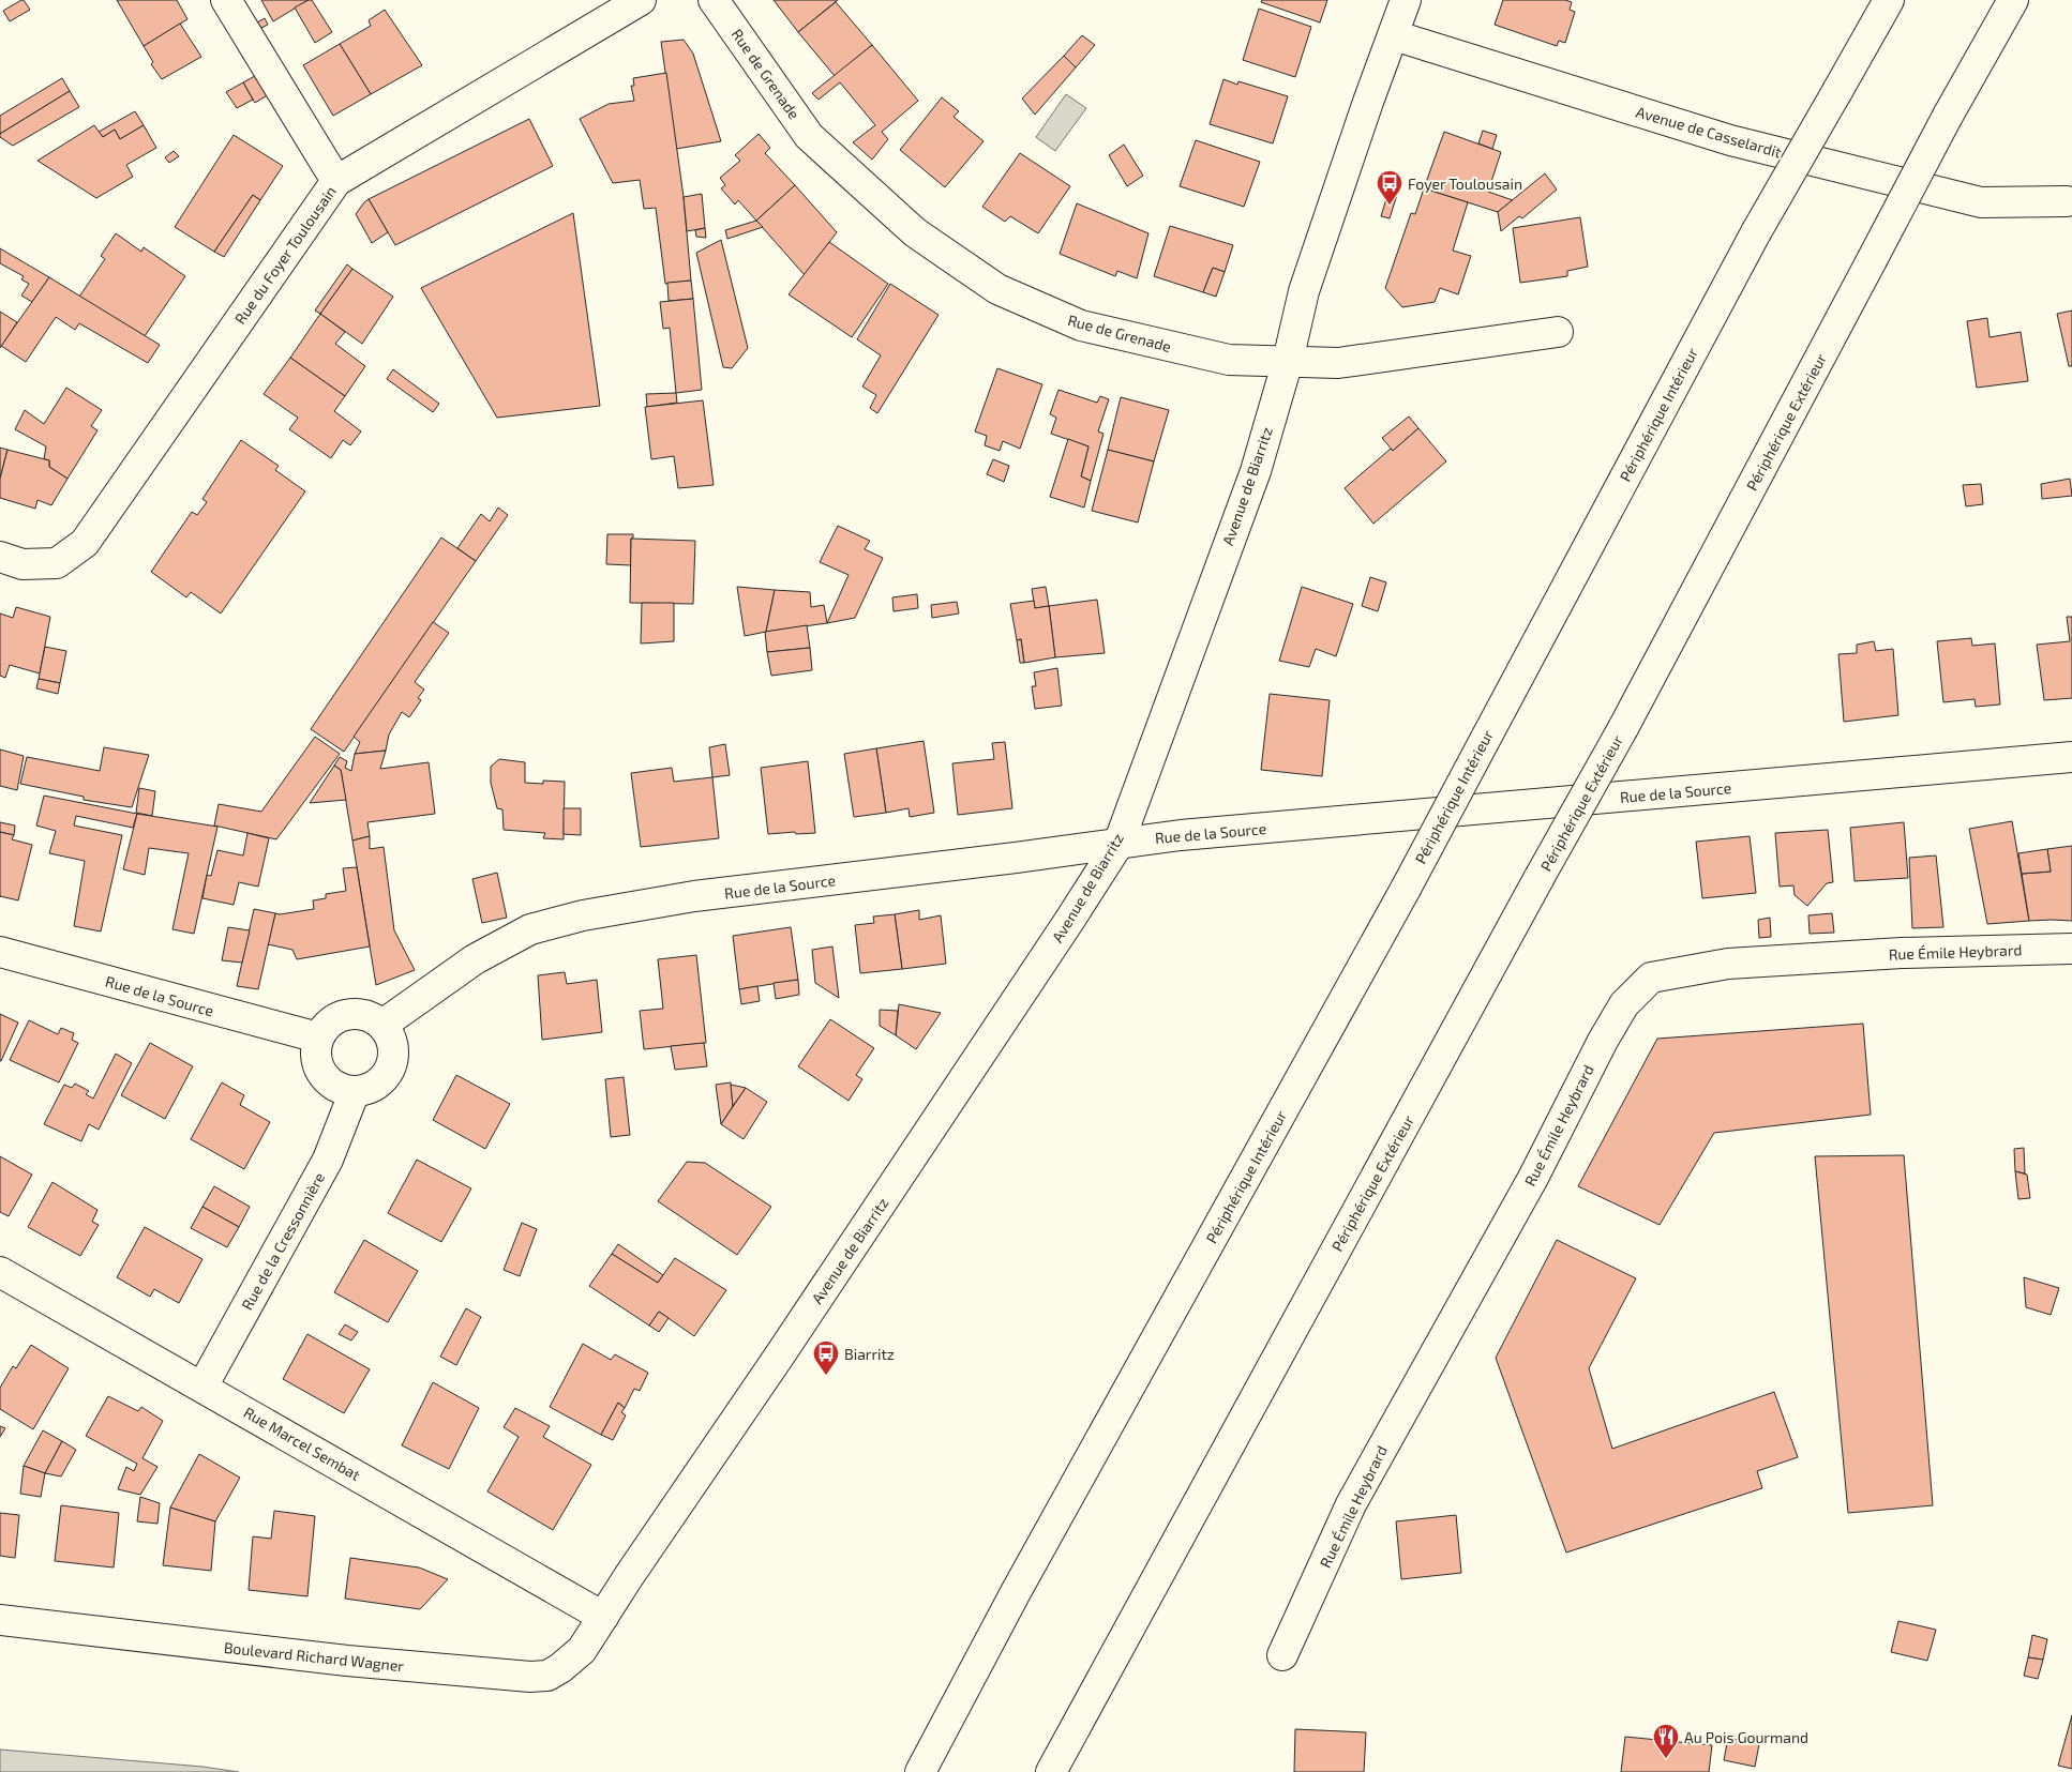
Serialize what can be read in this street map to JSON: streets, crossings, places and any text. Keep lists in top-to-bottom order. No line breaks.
{"streets":{"main road":["Rue de Grenade","Avenue de Casselardit","Rue du Foyer Toulousain","Périphérique Intérieur","Périphérique Extérieur","Avenue de Biarritz","Rue de la Source","Rue Émile Heybrard","Rue de la Cressonnière","Rue Marcel Sembat","Boulevard Richard Wagner"]},"crossings":[["Rue de Grenade","Avenue de Biarritz"],["Avenue de Casselardit","Avenue de Biarritz"],["Avenue de Biarritz","Rue de la Source"],["Avenue de Biarritz","Rue Marcel Sembat"],["Avenue de Biarritz","Boulevard Richard Wagner"],["Rue de la Source","Rue de la Cressonnière"],["Rue de la Cressonnière","Rue Marcel Sembat"],["Rue Marcel Sembat","Boulevard Richard Wagner"]],"places":{"bus stop":["Foyer Toulousain","Biarritz"],"restaurant":["Au Pois Gourmand"]}}
